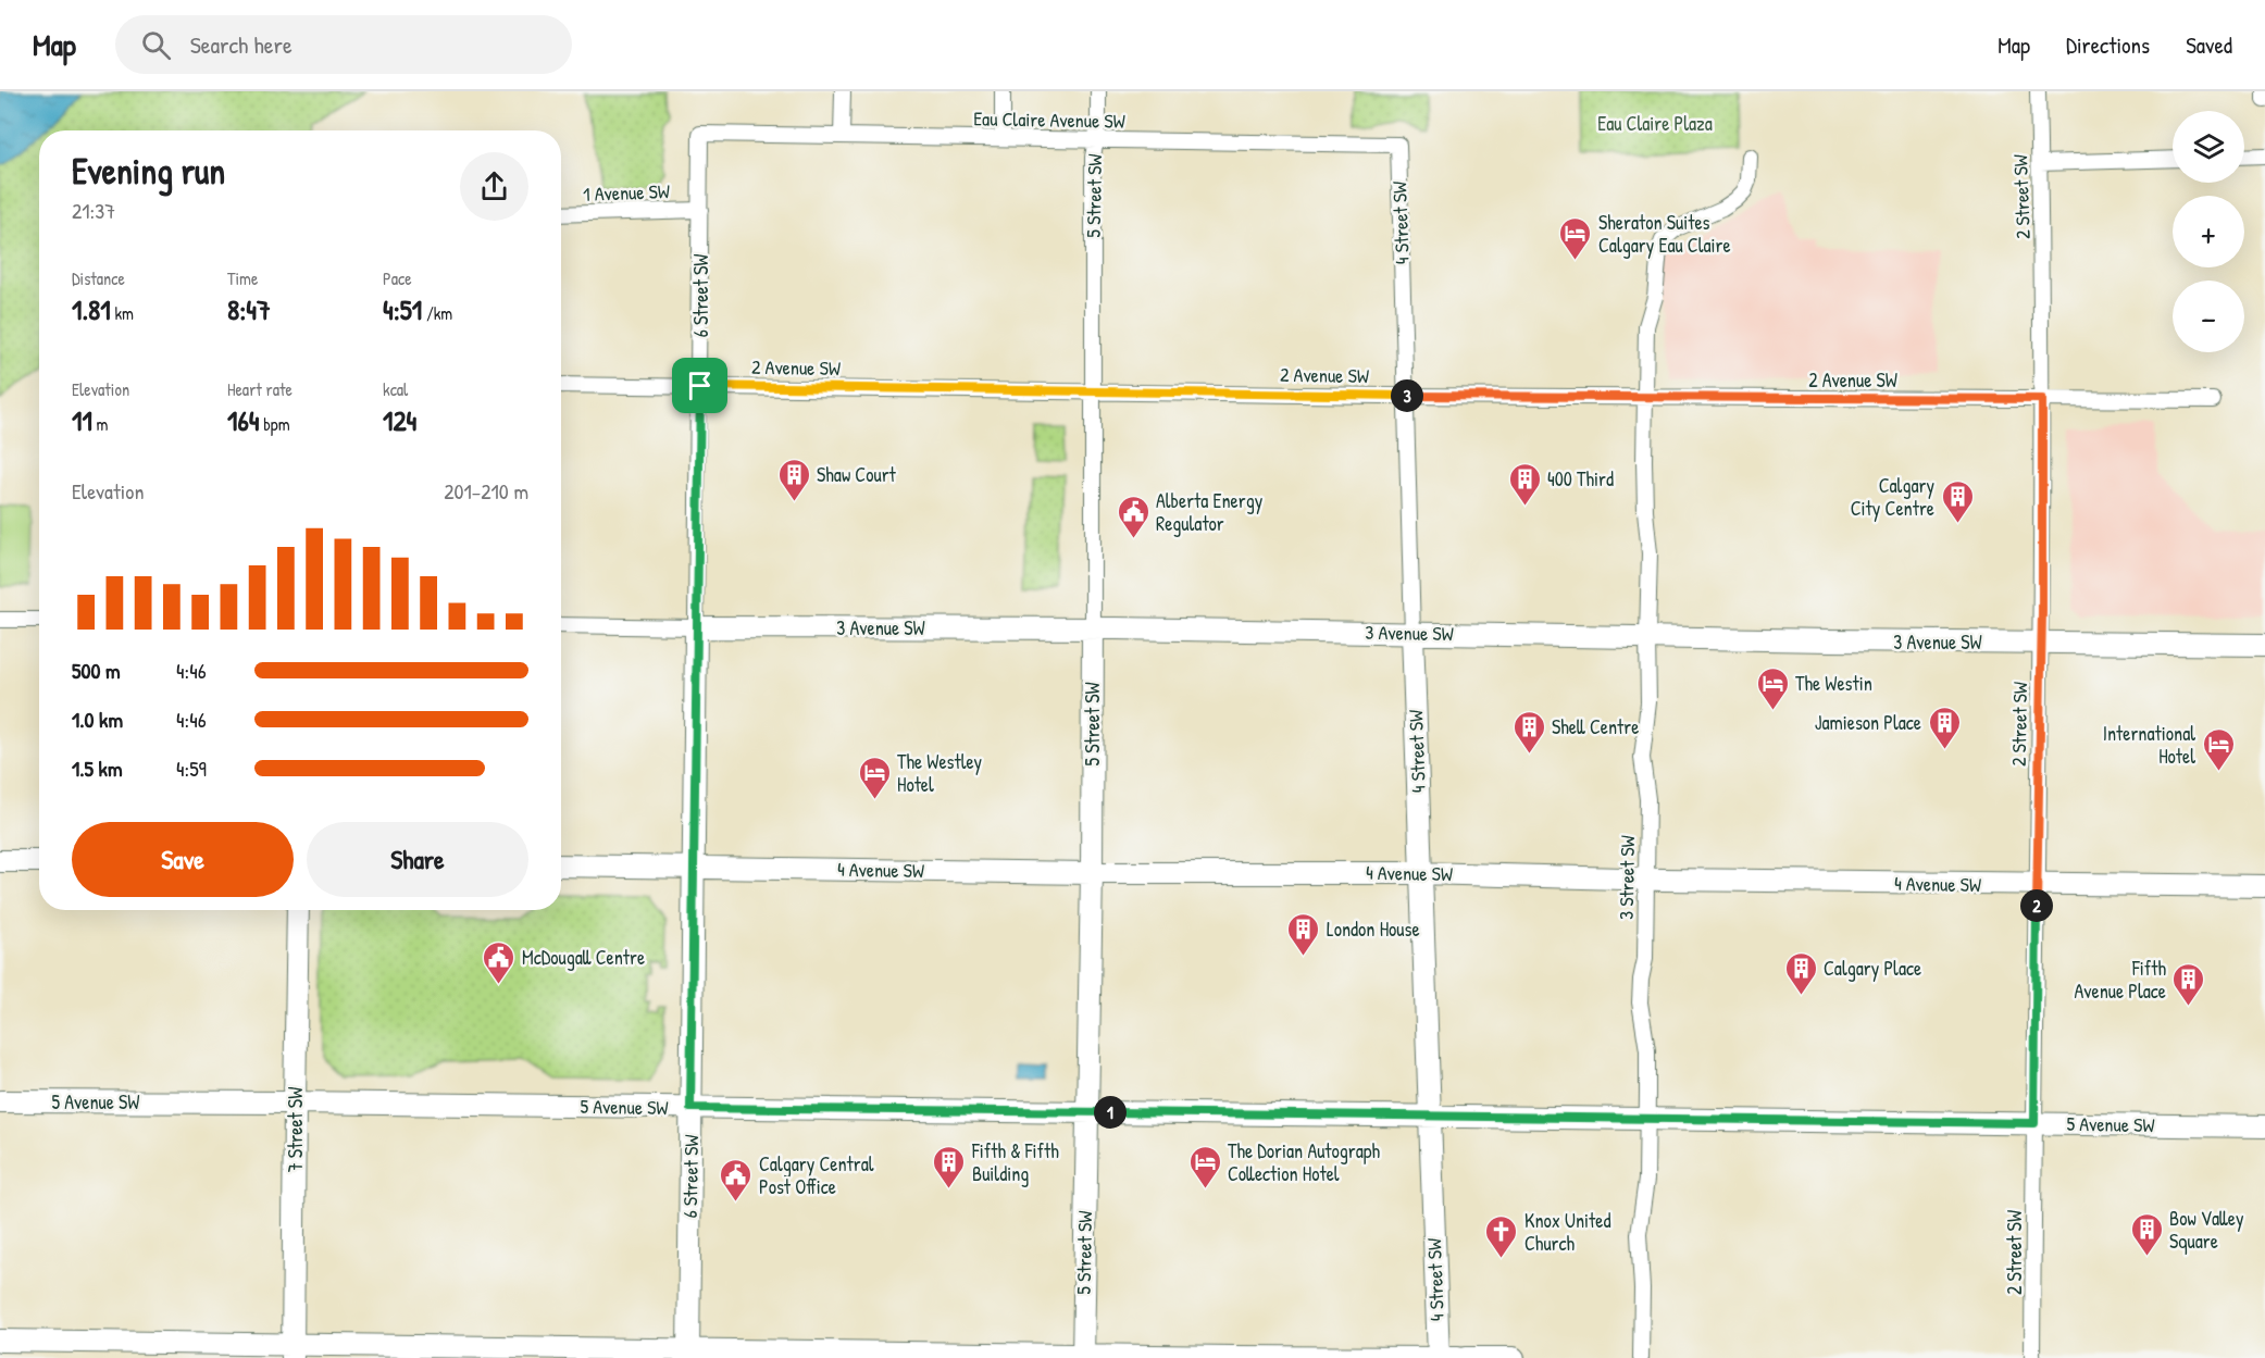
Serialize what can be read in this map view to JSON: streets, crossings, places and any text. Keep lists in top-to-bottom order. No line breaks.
{"streets":{"main road":["5 Street SW","4 Street SW","6 Street SW","3 Avenue SW","4 Avenue SW","5 Avenue SW","7 Street SW"],"street":["Eau Claire Avenue SW","1 Avenue SW","2 Street SW","2 Avenue SW","3 Street SW"]},"crossings":[["Eau Claire Avenue SW","5 Street SW"],["Eau Claire Avenue SW","4 Street SW"],["Eau Claire Avenue SW","6 Street SW"],["1 Avenue SW","6 Street SW"],["5 Street SW","2 Avenue SW"],["5 Street SW","3 Avenue SW"],["5 Street SW","4 Avenue SW"],["5 Street SW","5 Avenue SW"],["2 Street SW","2 Avenue SW"],["2 Street SW","3 Avenue SW"],["2 Street SW","4 Avenue SW"],["2 Street SW","5 Avenue SW"],["4 Street SW","2 Avenue SW"],["4 Street SW","3 Avenue SW"],["4 Street SW","4 Avenue SW"],["4 Street SW","5 Avenue SW"],["6 Street SW","2 Avenue SW"],["6 Street SW","3 Avenue SW"],["6 Street SW","4 Avenue SW"],["6 Street SW","5 Avenue SW"],["2 Avenue SW","3 Street SW"],["3 Avenue SW","3 Street SW"],["4 Avenue SW","3 Street SW"],["3 Street SW","5 Avenue SW"],["5 Avenue SW","7 Street SW"]],"parks":["Eau Claire Plaza"],"places":{"hotel":["Sheraton Suites Calgary Eau Claire","The Westin","International Hotel","The Westley Hotel","The Dorian Autograph Collection Hotel"],"building":["Shaw Court","400 Third","Calgary City Centre","Jamieson Place","Shell Centre","London House","Calgary Place","Fifth Avenue Place","Fifth & Fifth Building","Bow Valley Square"],"public building":["Alberta Energy Regulator","McDougall Centre","Calgary Central Post Office"],"church":["Knox United Church"]},"page":{"header":"Map","search":"Search here","nav":["Map","Directions","Saved"],"map_buttons":["+","−"],"heading":["Evening run","21:37"],"stats":[["Distance","1.81 km"],["Time","8:47"],["Pace","4:51 /km"],["Elevation","11 m"],["Heart rate","164 bpm"],["kcal","124"]],"pins":["3","2","1"],"chart":["Elevation","201–210 m"],"list":[{"name":"500 m","note":"4:46"},{"name":"1.0 km","note":"4:46"},{"name":"1.5 km","note":"4:59"}],"buttons":["Save","Share"]}}
